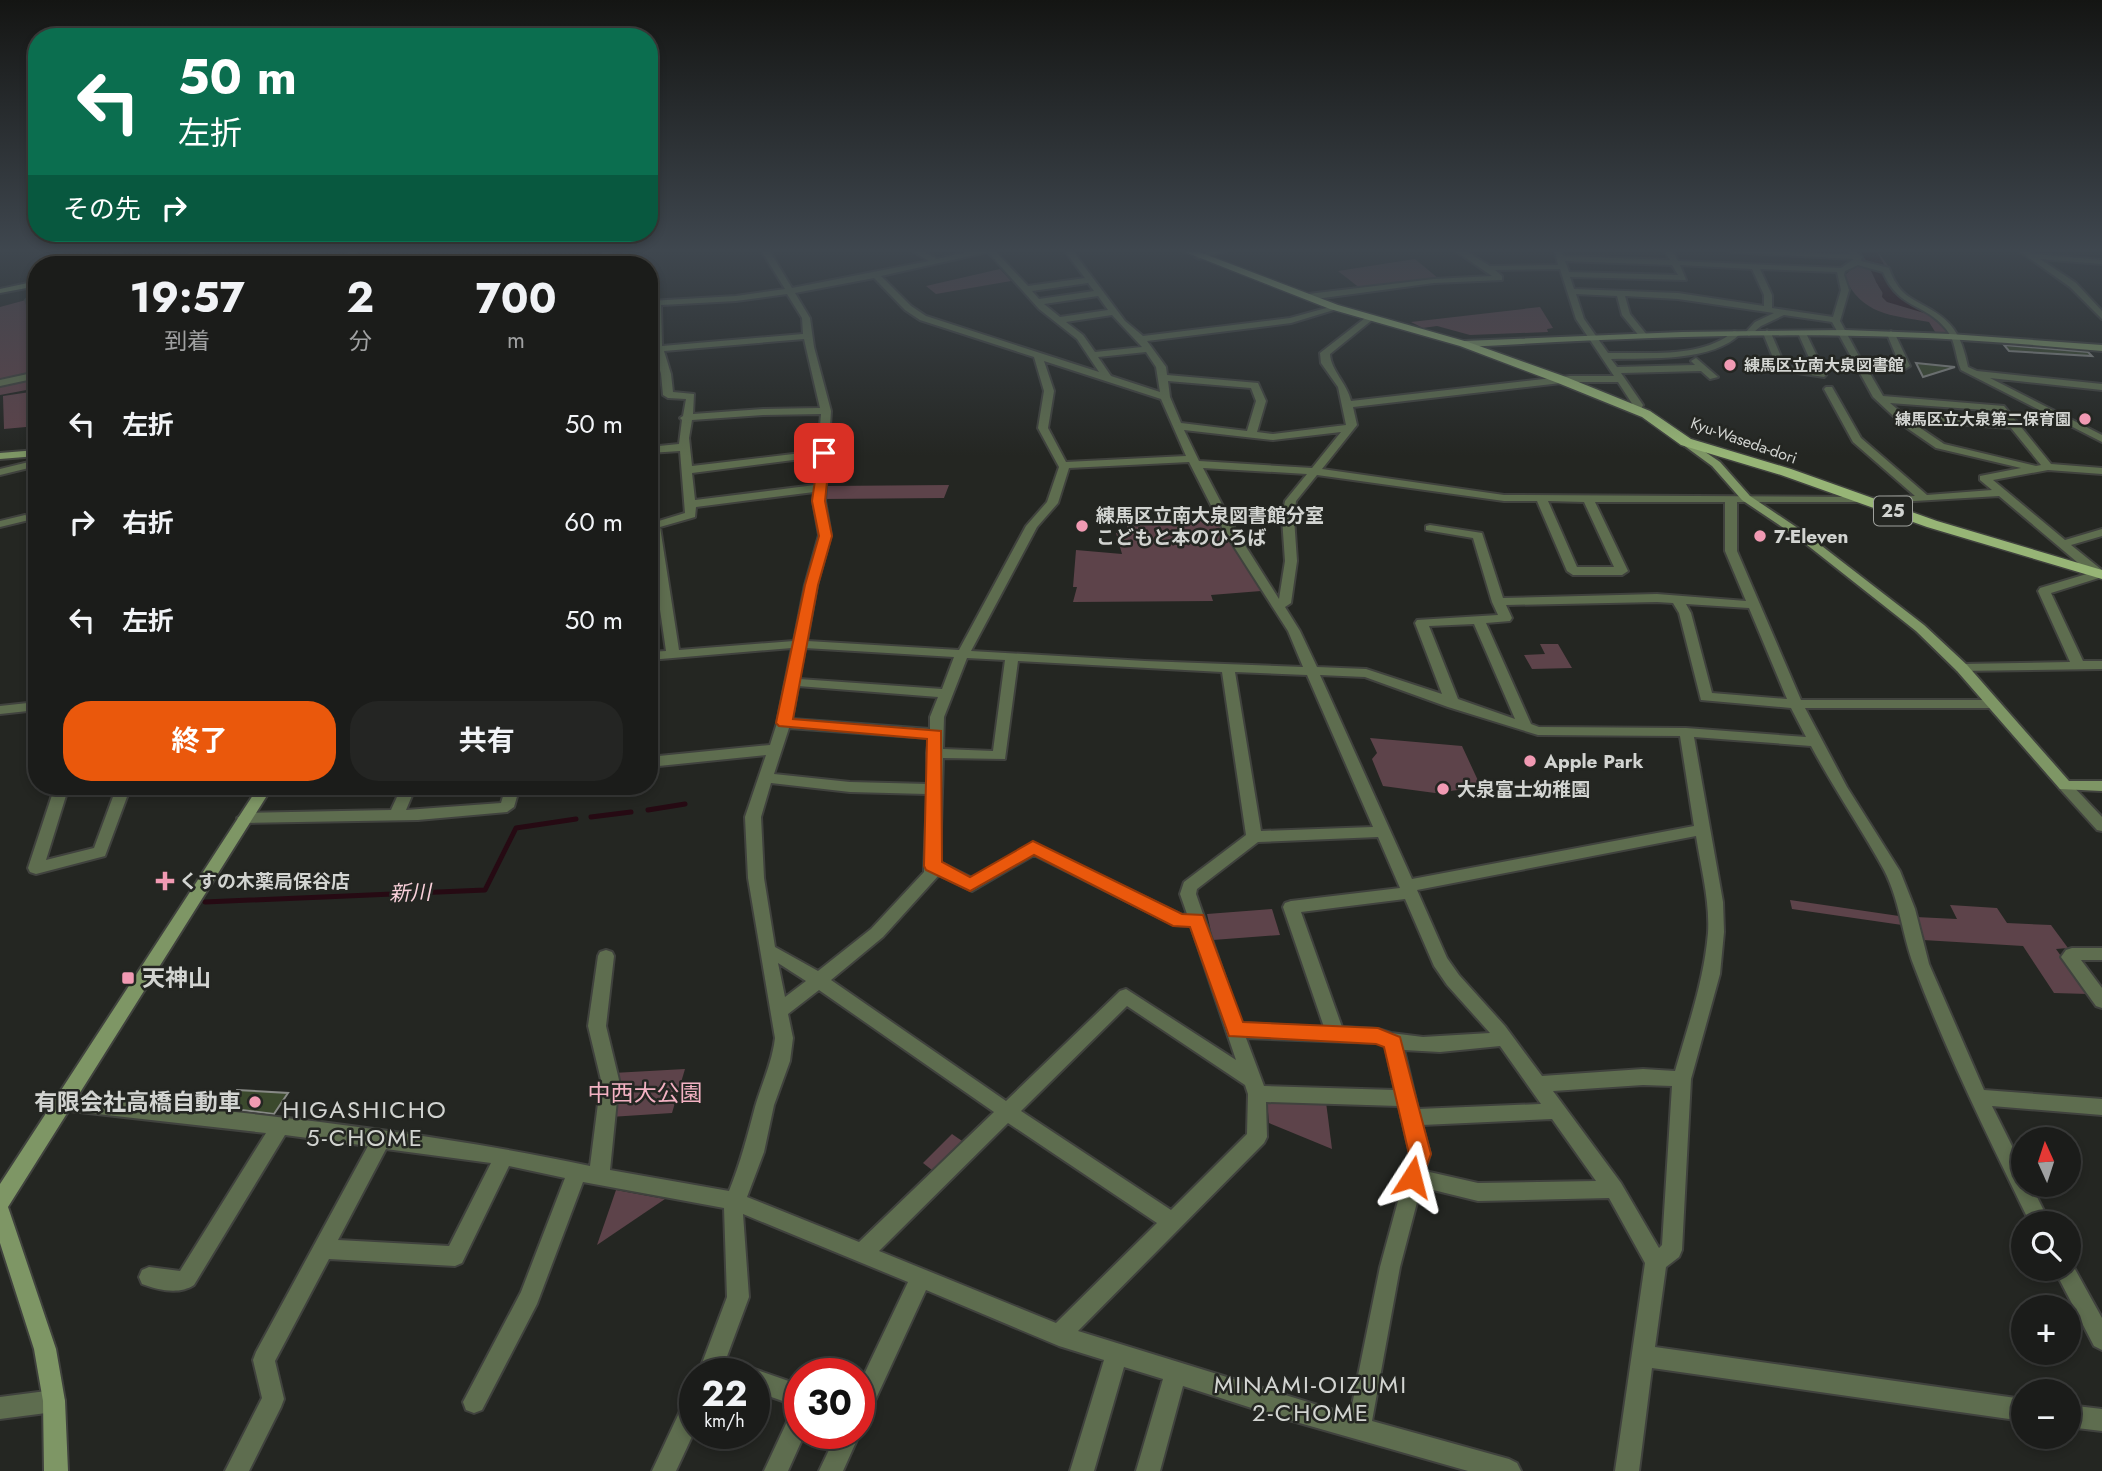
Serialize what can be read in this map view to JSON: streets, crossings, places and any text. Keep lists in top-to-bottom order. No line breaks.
{"streets":{"main road":["Kyu-Waseda-dori","25"]},"districts":["HIGASHICHO 5-CHOME","MINAMI-OIZUMI 2-CHOME"],"water":["新川"],"parks":["中西大公園"],"places":{"other":["練馬区立南大泉図書館","練馬区立大泉第二保育園","練馬区立南大泉図書館分室 こどもと本のひろば","7-Eleven","Apple Park","大泉富士幼稚園","有限会社高橋自動車"],"health":["くすの木薬局保谷店"],"transit":["天神山"]},"north":"top","page":{"turn":["50 m","左折"],"then":"その先","eta":["19:57","到着","2","分","700","m"],"list":[{"name":"左折","value":"50 m"},{"name":"右折","value":"60 m"},{"name":"左折","value":"50 m"}],"buttons":["終了","共有"],"map_buttons":["+","−"],"speed":"22 km/h","limit":"30"}}
